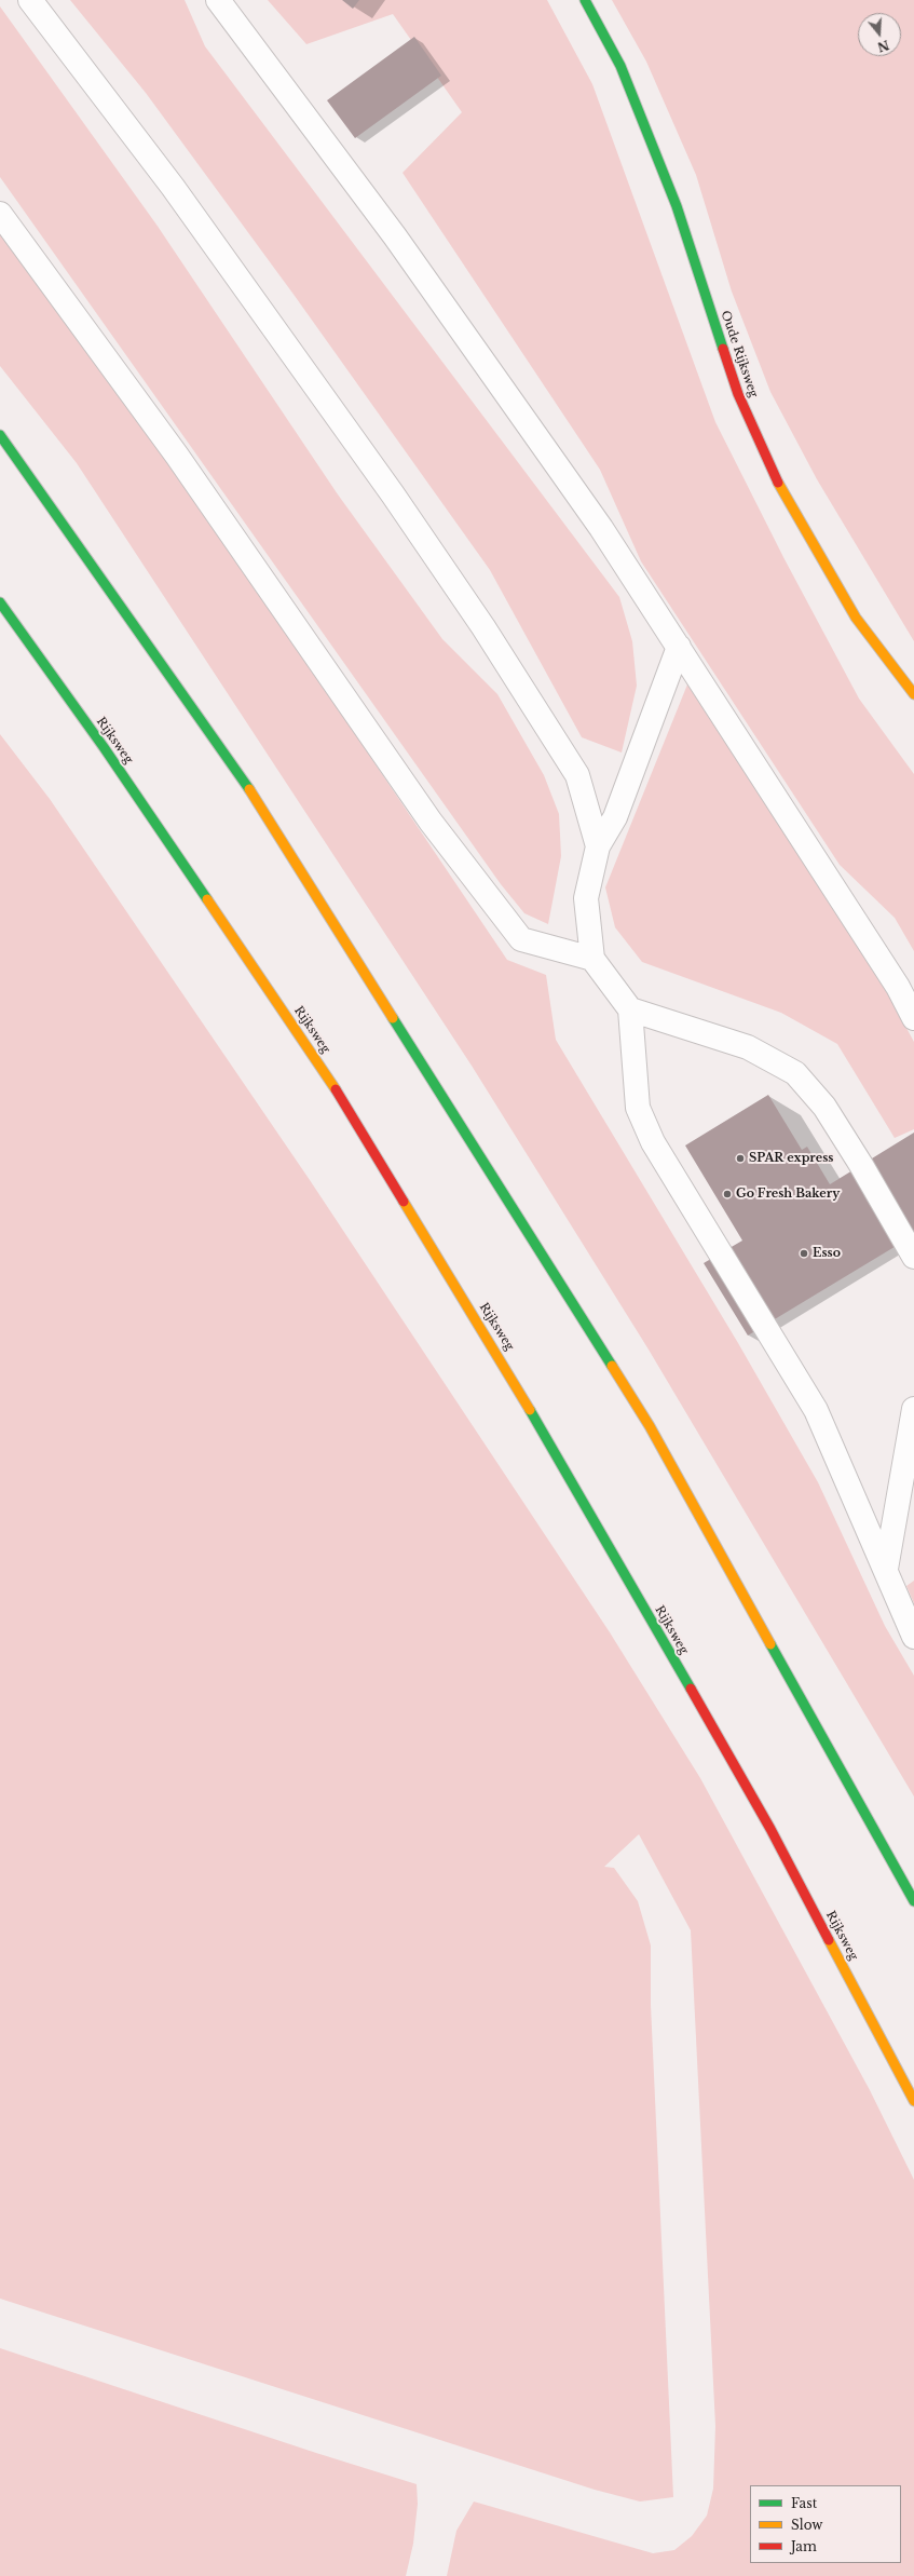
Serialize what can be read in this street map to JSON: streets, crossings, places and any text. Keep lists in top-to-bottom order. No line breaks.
{"streets":{"main road":["Oude Rijksweg","Rijksweg"]},"places":["SPAR express","Go Fresh Bakery","Esso"],"legend":["Fast","Slow","Jam"],"north":"bottom"}
